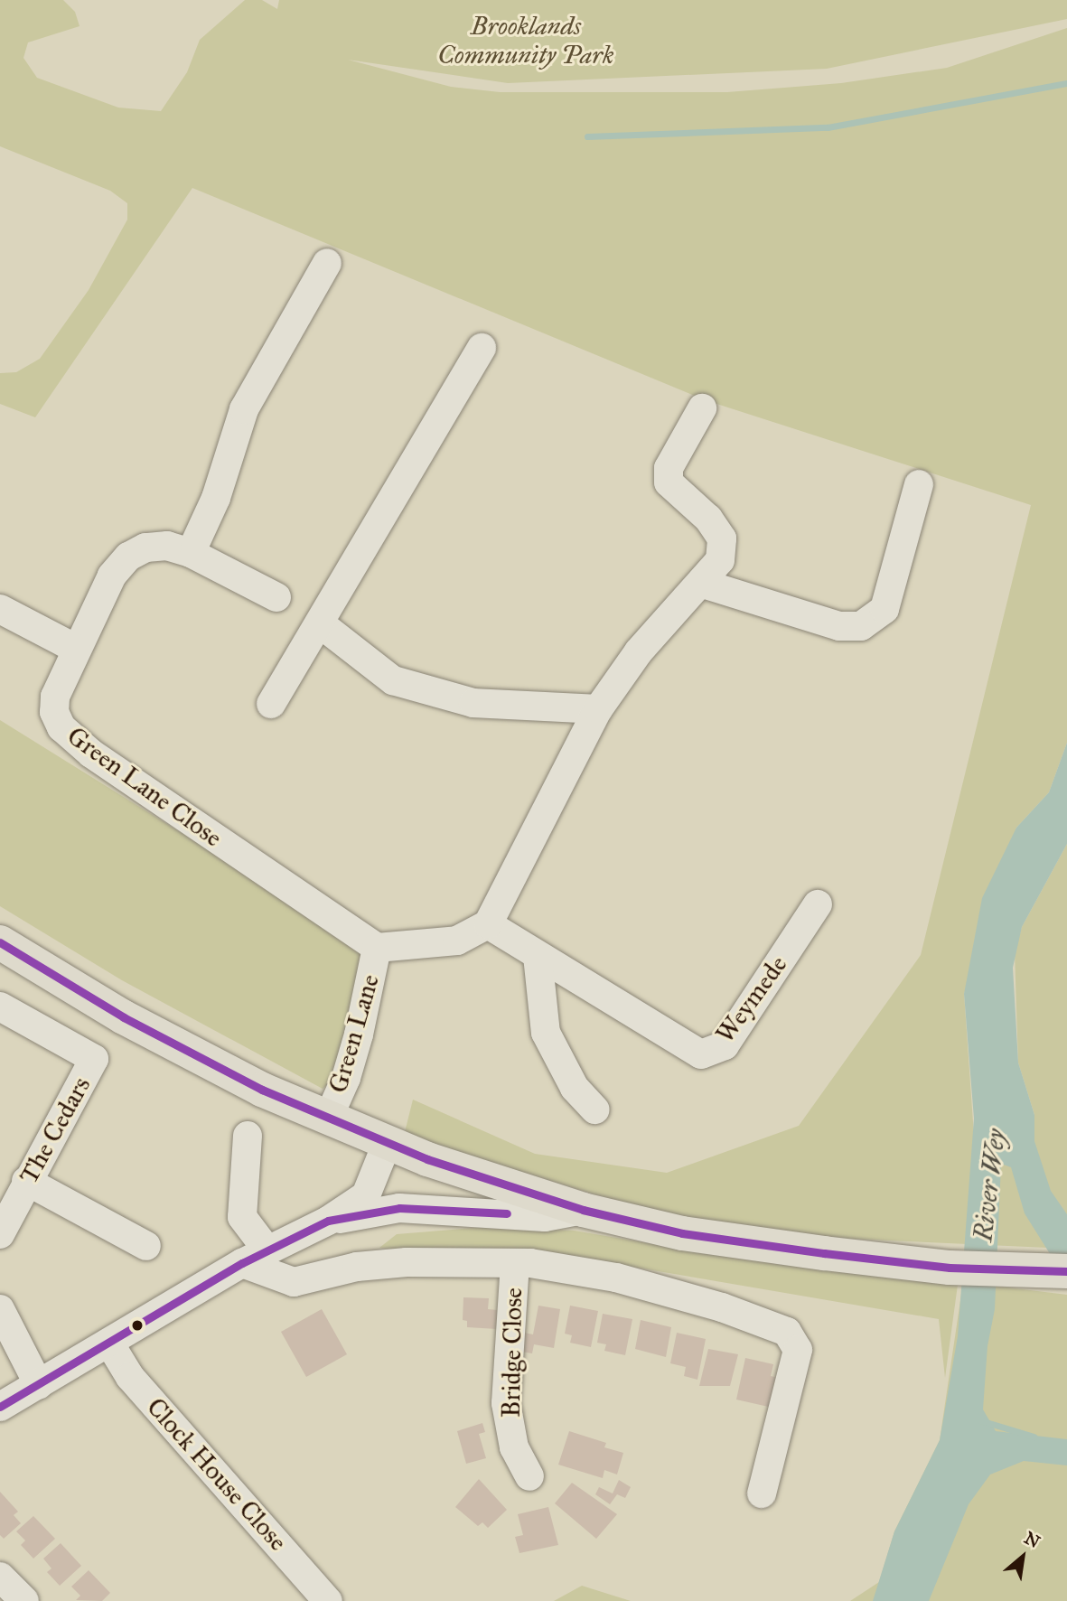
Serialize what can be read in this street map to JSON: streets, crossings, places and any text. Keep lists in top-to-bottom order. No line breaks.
{"streets":{"street":["Green Lane Close","Weymede","Green Lane","The Cedars","Bridge Close","Clock House Close"]},"crossings":[["Green Lane Close","Green Lane"]],"water":["River Wey"],"parks":["Brooklands Community Park"],"north":"top right"}
